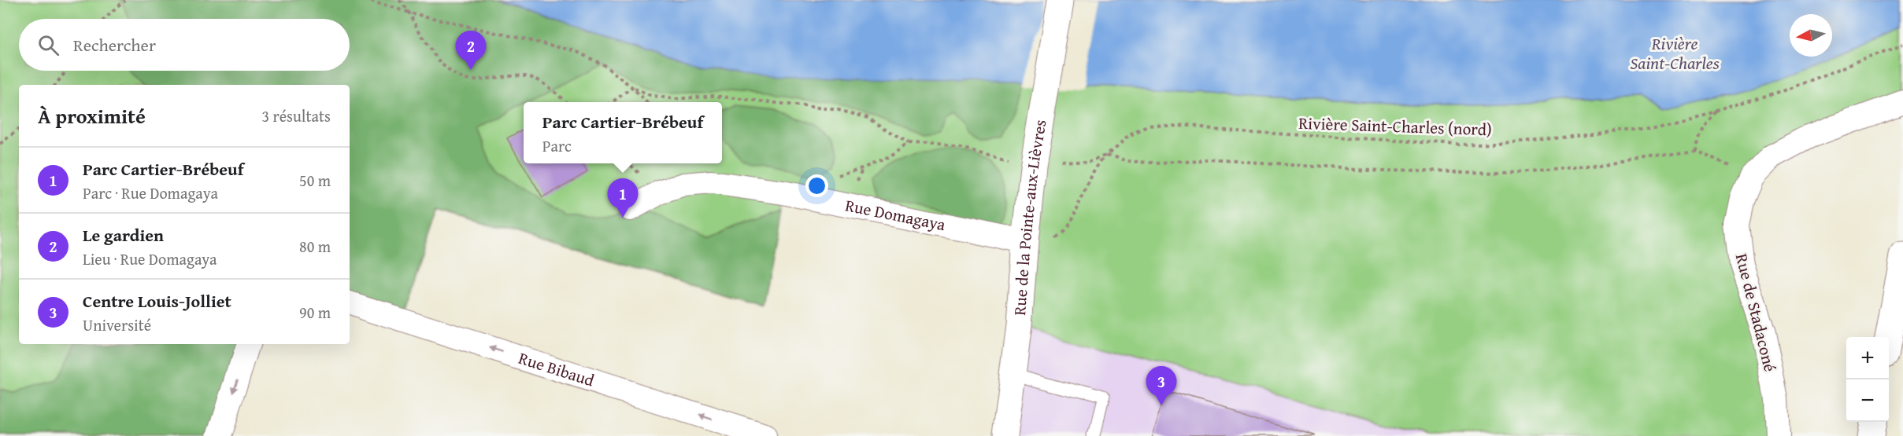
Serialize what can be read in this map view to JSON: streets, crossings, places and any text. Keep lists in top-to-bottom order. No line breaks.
{"streets":{"main road":["Rue de la Pointe-aux-Lièvres"],"street":["Rue Domagaya","Rue de Stadaconé","Rue Bibaud"],"path":["Rivière Saint-Charles (nord)"]},"crossings":[["Rivière Saint-Charles (nord)","Rue Domagaya"],["Rivière Saint-Charles (nord)","Rue de la Pointe-aux-Lièvres"],["Rue Domagaya","Rue de la Pointe-aux-Lièvres"]],"one_way":["Rue Bibaud"],"water":["Rivière Saint-Charles"],"north":"left","page":{"search":"Rechercher","pins":["2","1","3"],"heading":["À proximité","3 résultats"],"popup":["Parc Cartier-Brébeuf","Parc"],"list":[{"mark":"1","name":"Parc Cartier-Brébeuf","note":"Parc · Rue Domagaya","value":"50 m"},{"mark":"2","name":"Le gardien","note":"Lieu · Rue Domagaya","value":"80 m"},{"mark":"3","name":"Centre Louis-Jolliet","note":"Université","value":"90 m"}],"map_buttons":["+","−"]}}
